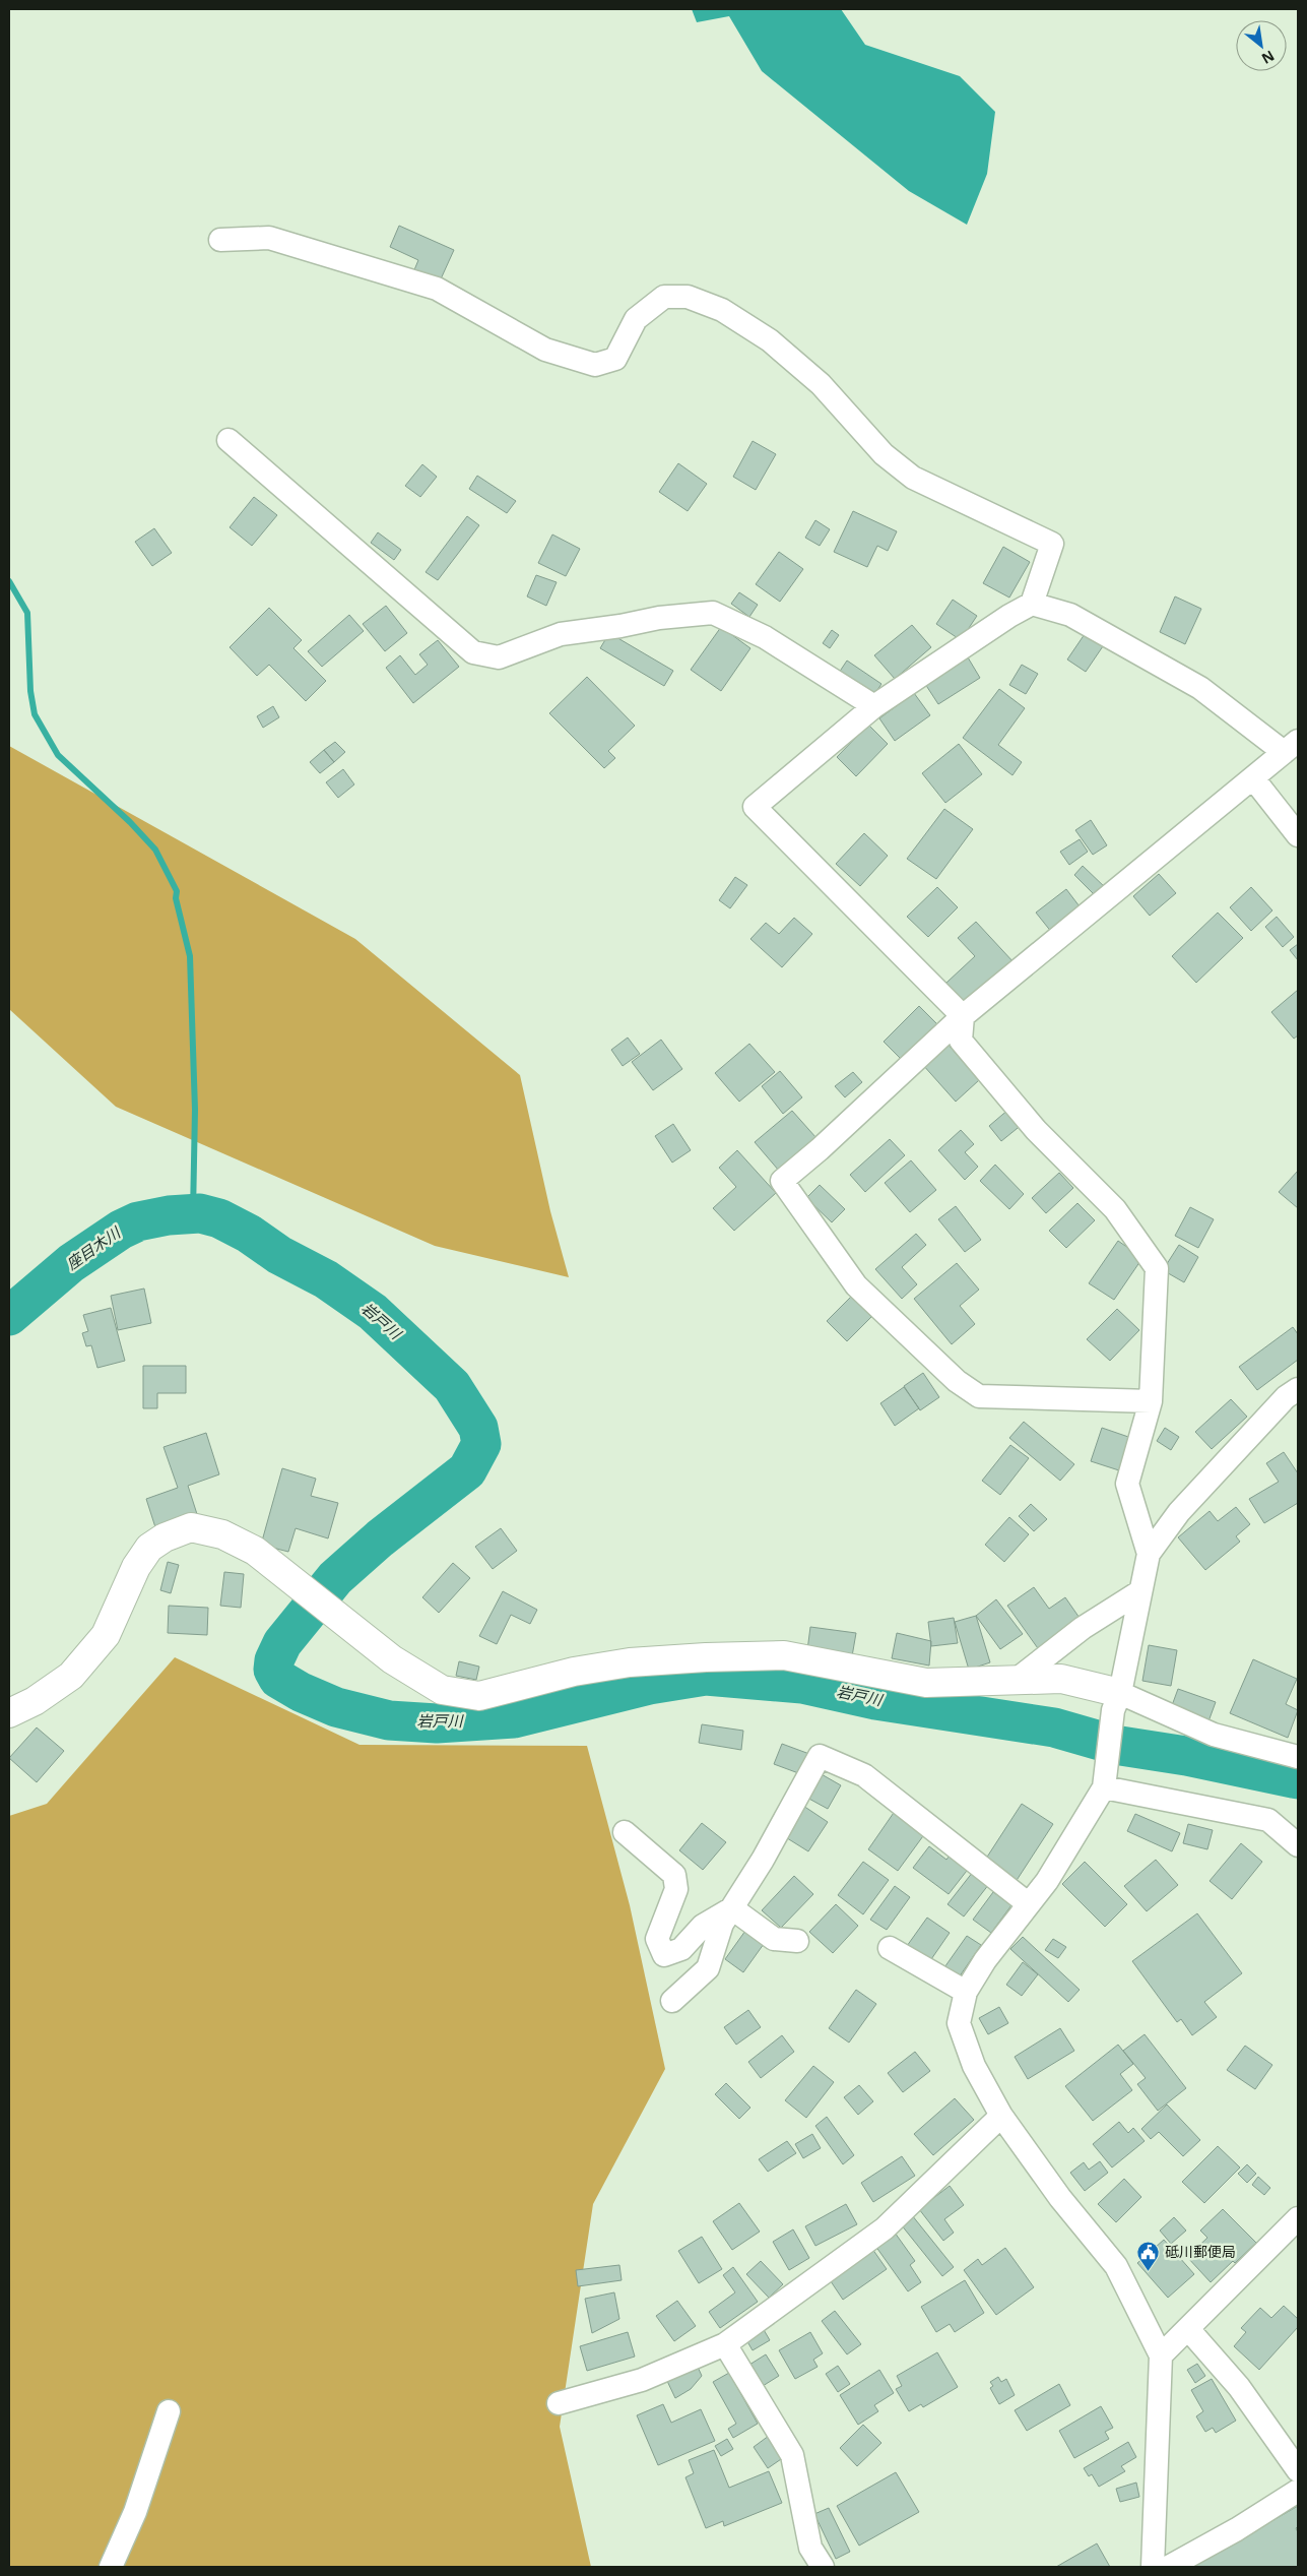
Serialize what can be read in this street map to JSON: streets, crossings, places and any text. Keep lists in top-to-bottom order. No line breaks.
{"water":["座目木川","岩戸川"],"places":{"public building":["砥川郵便局"]},"north":"bottom right"}
